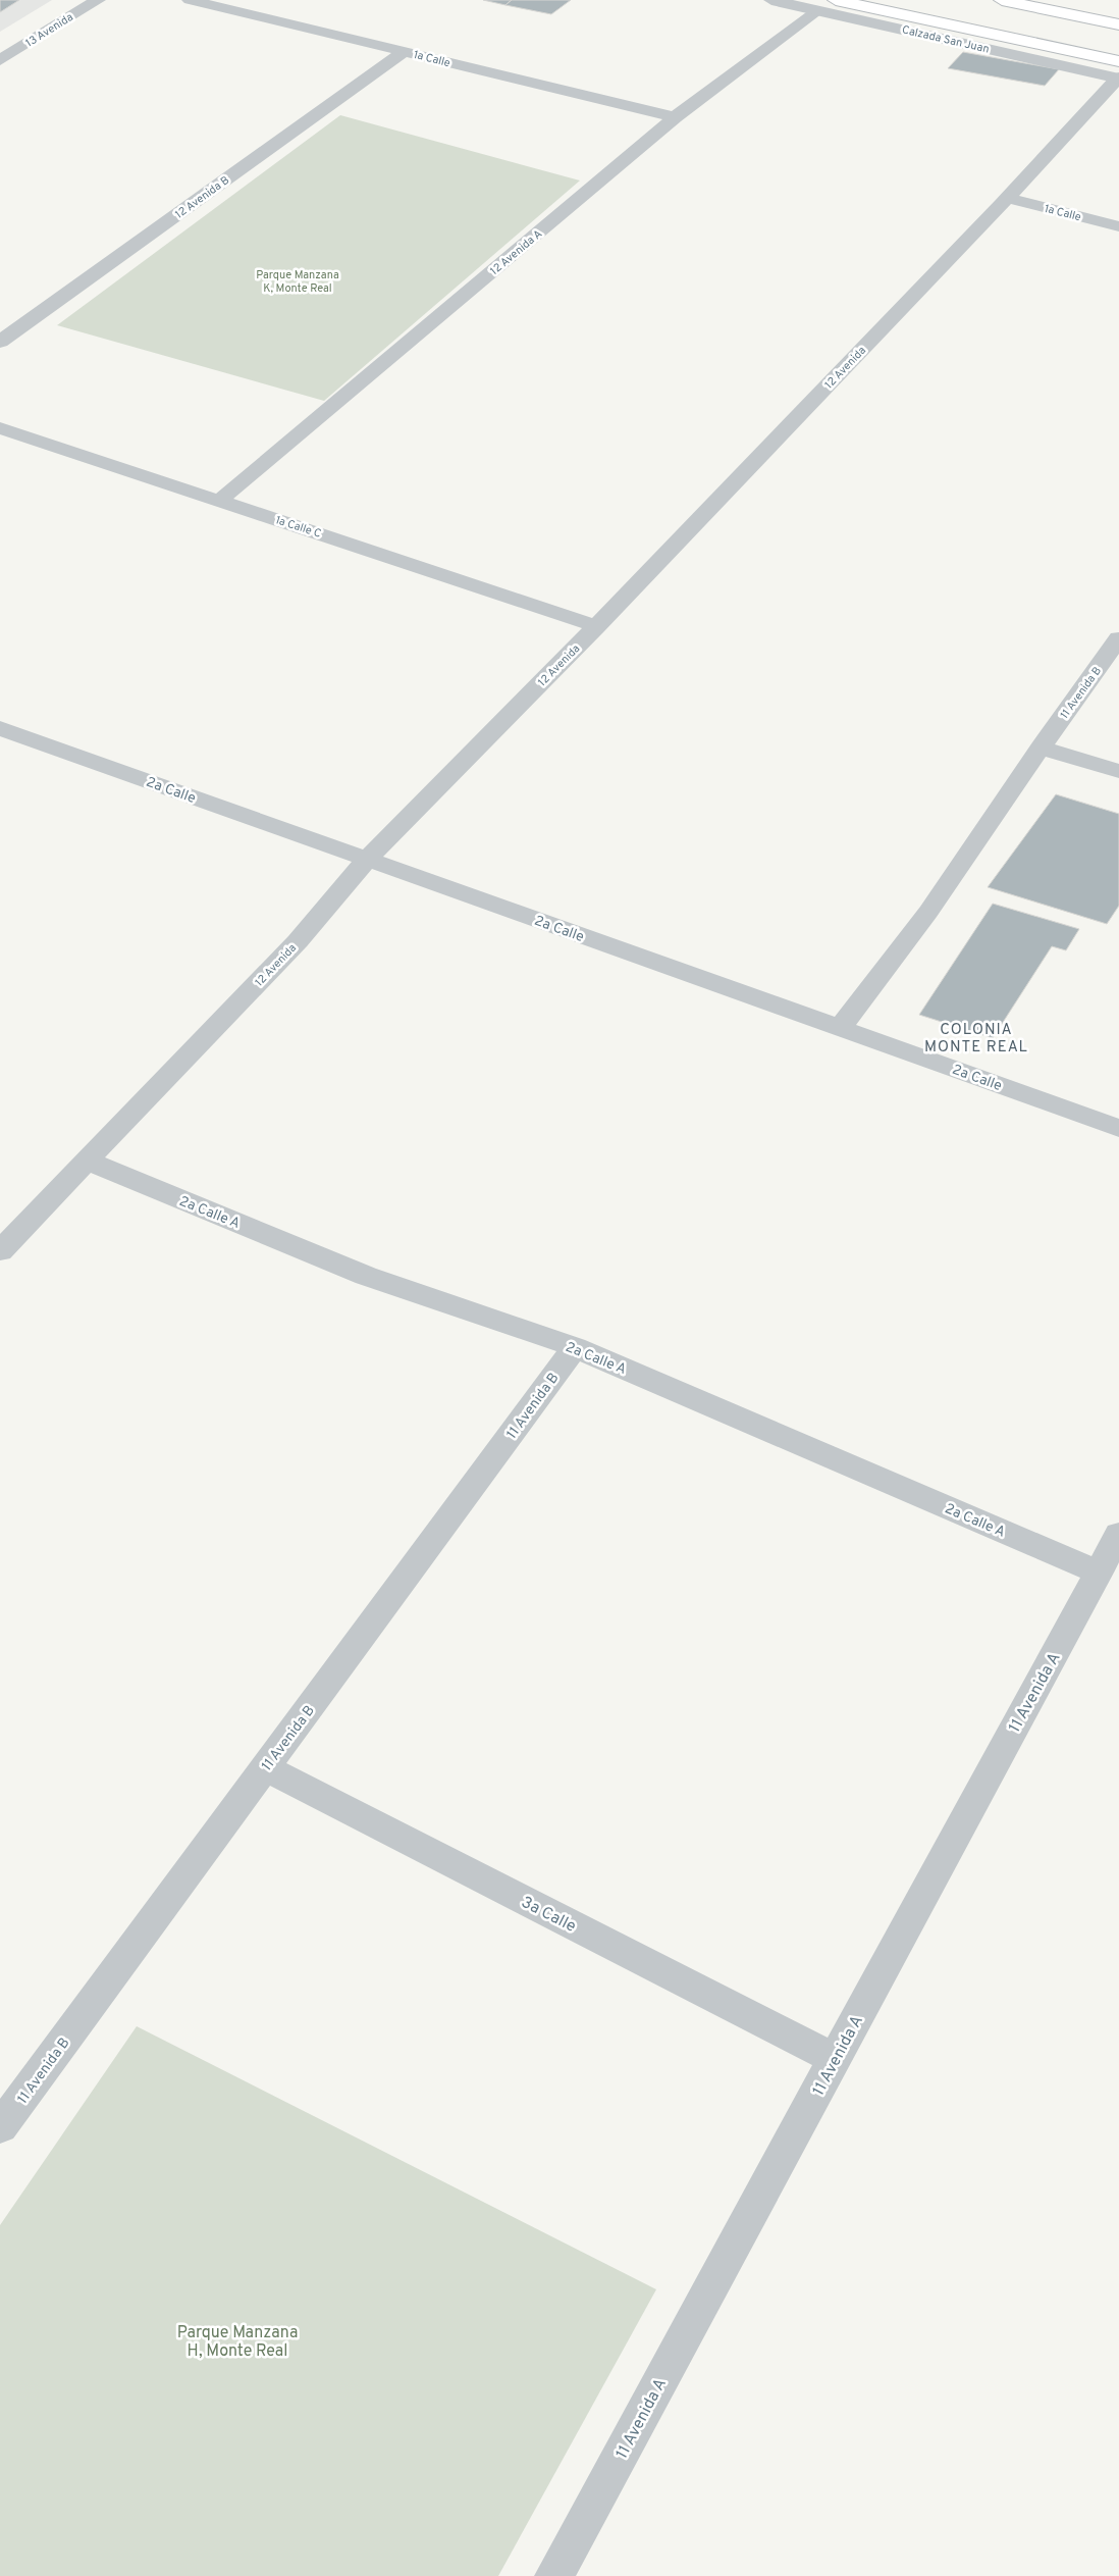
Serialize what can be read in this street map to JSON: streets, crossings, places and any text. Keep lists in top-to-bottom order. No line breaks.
{"streets":{"main road":["Calzada San Juan"],"street":["13 Avenida","1a Calle","12 Avenida B","12 Avenida A","12 Avenida","1a Calle C","11 Avenida B","2a Calle","2a Calle A","11 Avenida A","3a Calle"]},"crossings":[["Calzada San Juan","12 Avenida A"],["Calzada San Juan","12 Avenida"],["1a Calle","12 Avenida B"],["1a Calle","12 Avenida A"],["1a Calle","12 Avenida"],["12 Avenida A","1a Calle C"],["12 Avenida","1a Calle C"],["12 Avenida","2a Calle"],["12 Avenida","2a Calle A"],["11 Avenida B","2a Calle"],["11 Avenida B","2a Calle A"],["11 Avenida B","3a Calle"],["2a Calle A","11 Avenida A"],["11 Avenida A","3a Calle"]],"districts":["COLONIA MONTE REAL"],"parks":["Parque Manzana K, Monte Real","Parque Manzana H, Monte Real"]}
